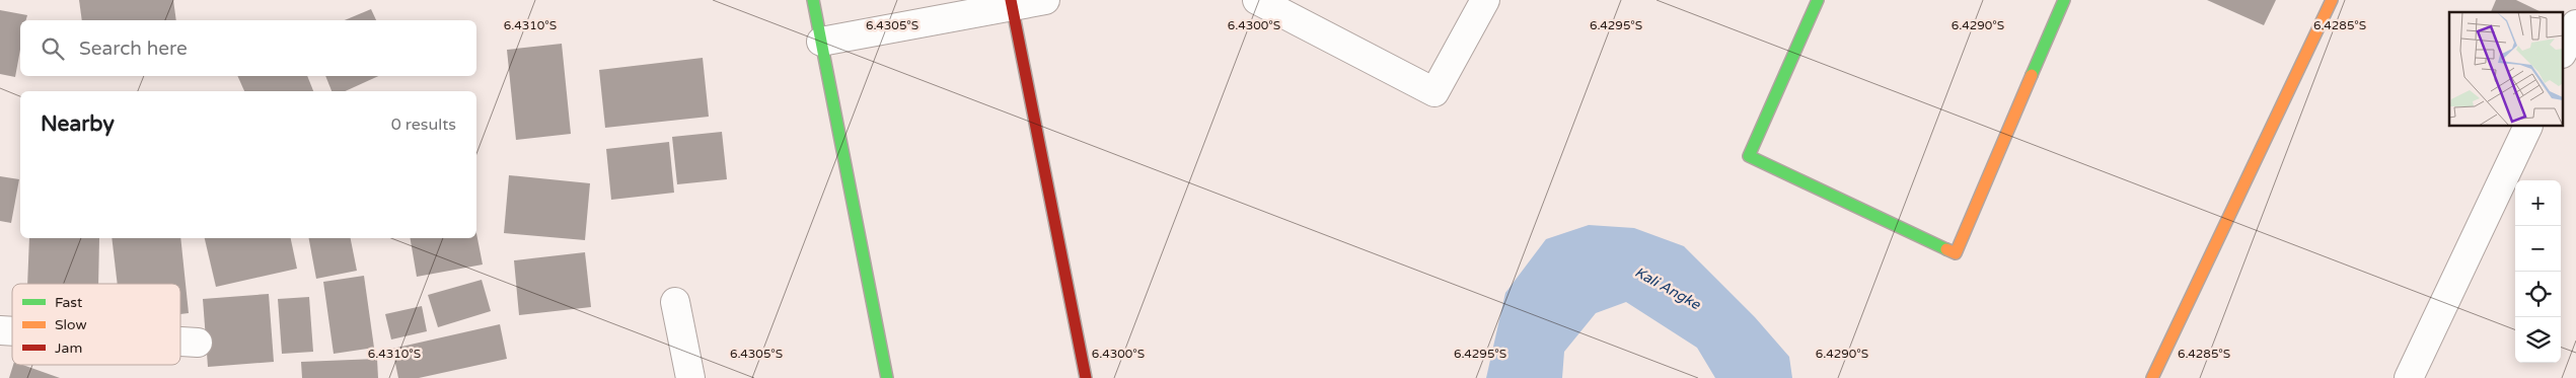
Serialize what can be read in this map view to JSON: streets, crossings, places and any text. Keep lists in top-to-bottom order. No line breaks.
{"water":["Kali Angke"],"legend":["Fast","Slow","Jam"],"page":{"search":"Search here","heading":["Nearby","0 results"],"map_buttons":["+","−"]},"coordinates":["6.4310°S","6.4305°S","6.4300°S","6.4295°S","6.4290°S","6.4285°S"]}
